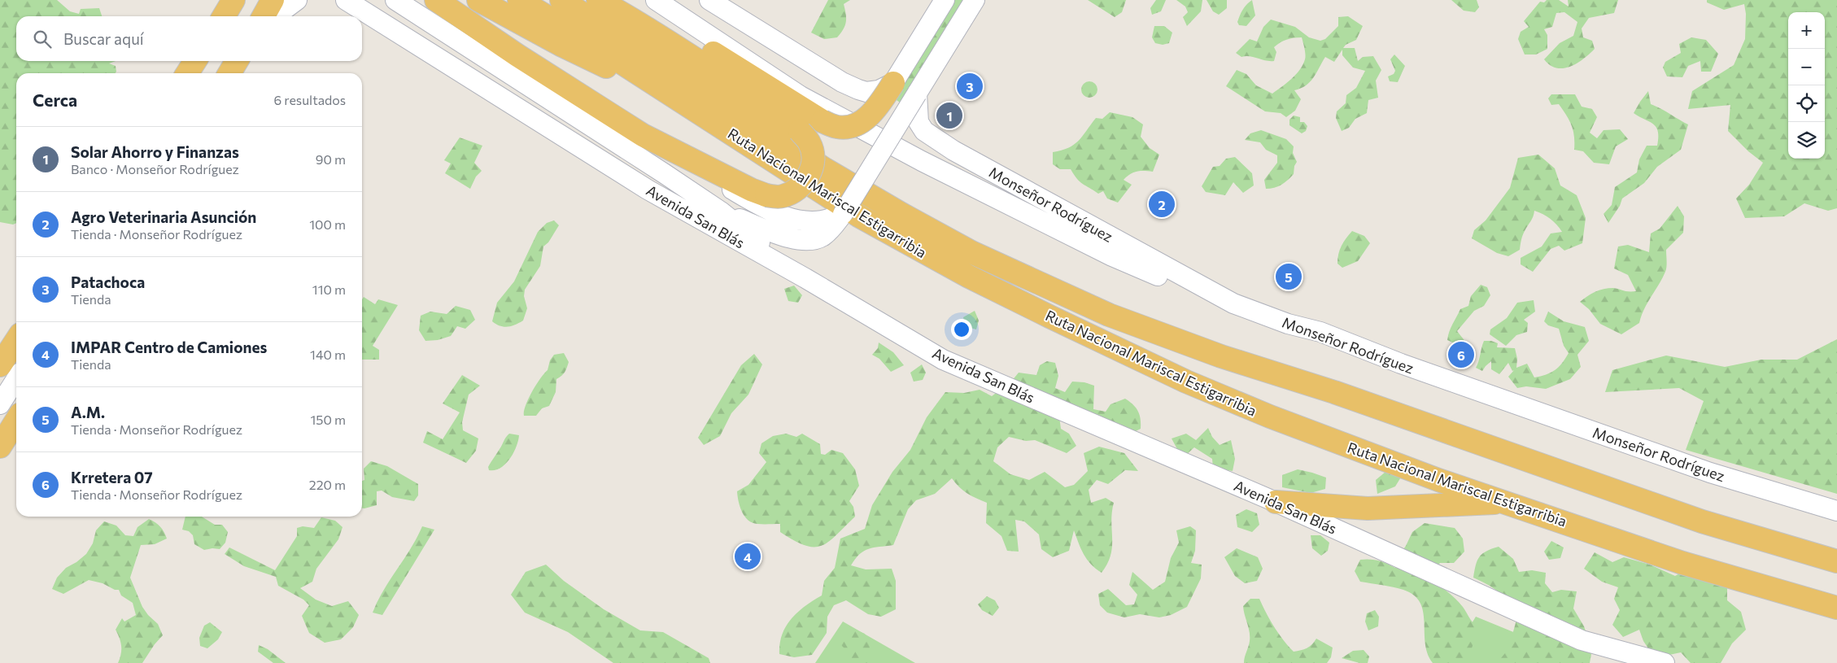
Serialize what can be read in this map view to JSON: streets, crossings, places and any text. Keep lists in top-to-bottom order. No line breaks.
{"streets":{"highway":["Ruta Nacional Mariscal Estigarribia"],"street":["Monseñor Rodríguez","Avenida San Blás"]},"page":{"map_buttons":["+","−"],"search":"Buscar aquí","pins":["3","1","2","5","6","4"],"heading":["Cerca","6 resultados"],"list":[{"mark":"1","name":"Solar Ahorro y Finanzas","note":"Banco · Monseñor Rodríguez","value":"90 m"},{"mark":"2","name":"Agro Veterinaria Asunción","note":"Tienda · Monseñor Rodríguez","value":"100 m"},{"mark":"3","name":"Patachoca","note":"Tienda","value":"110 m"},{"mark":"4","name":"IMPAR Centro de Camiones","note":"Tienda","value":"140 m"},{"mark":"5","name":"A.M.","note":"Tienda · Monseñor Rodríguez","value":"150 m"},{"mark":"6","name":"Krretera 07","note":"Tienda · Monseñor Rodríguez","value":"220 m"}]}}
